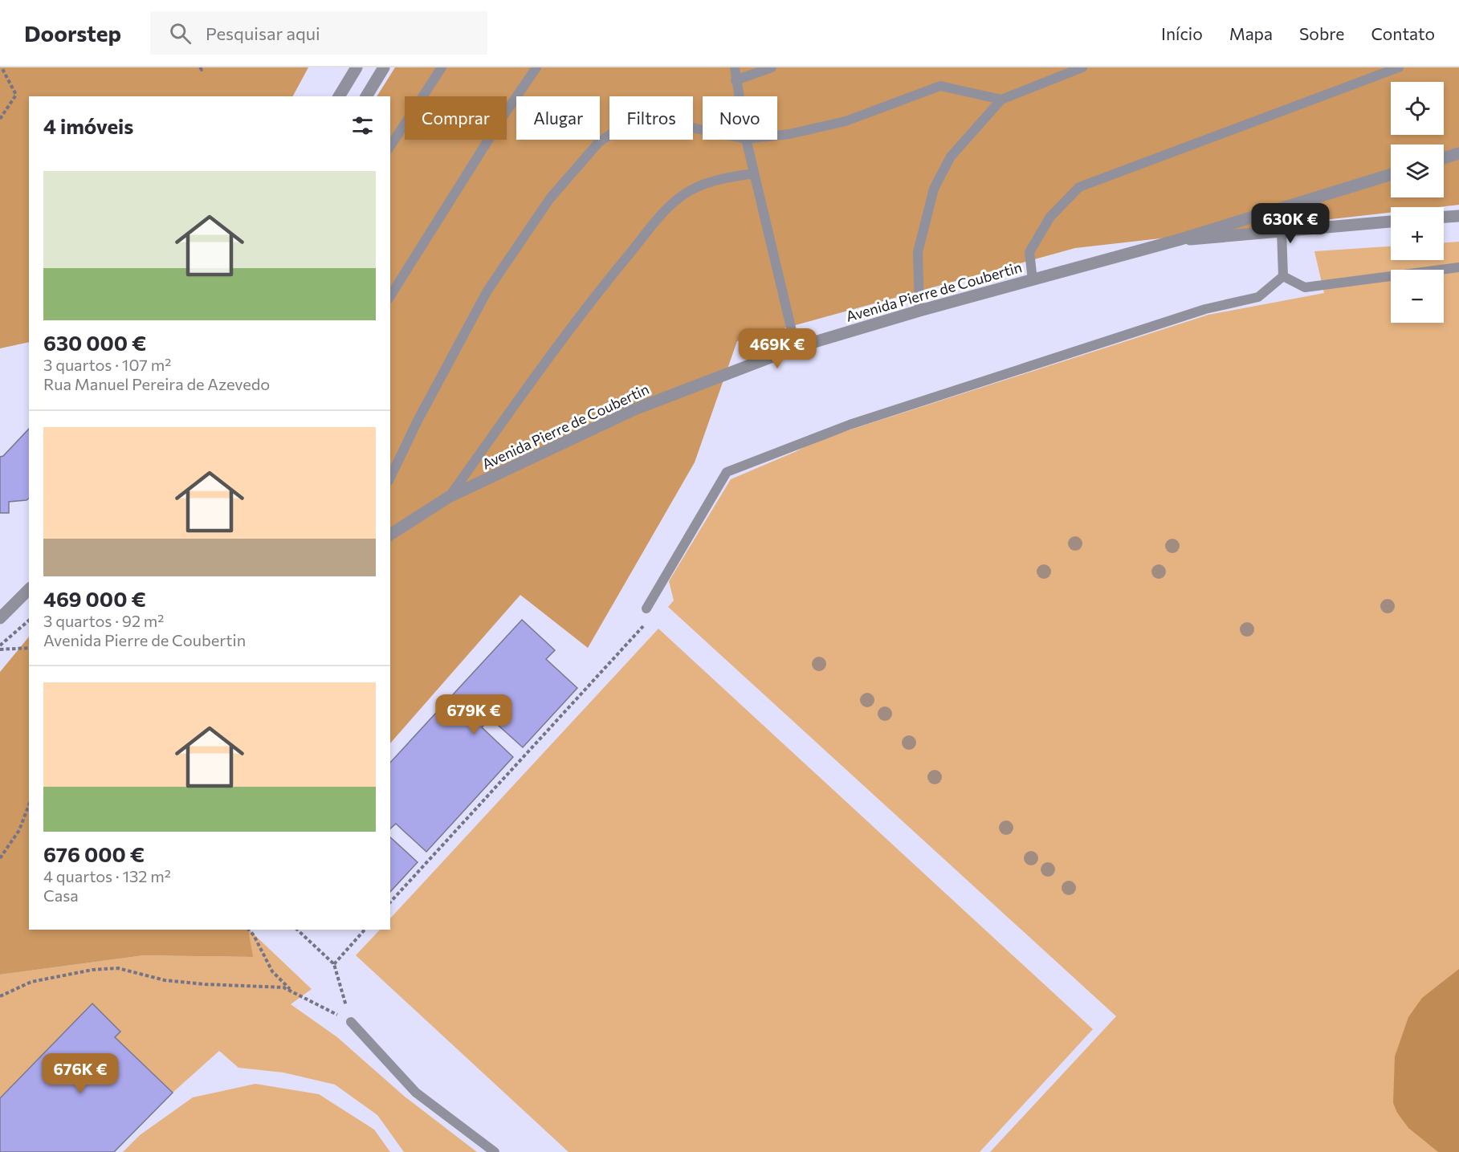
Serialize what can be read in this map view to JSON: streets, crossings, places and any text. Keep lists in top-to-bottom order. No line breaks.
{"streets":{"street":["Avenida Pierre de Coubertin"]},"page":{"header":"Doorstep","search":"Pesquisar aqui","nav":["Início","Mapa","Sobre","Contato"],"map_buttons":["+","−"],"chip":["Comprar","Alugar","Filtros","Novo"],"heading":"4 imóveis","list":[{"name":"630 000 €","note":"3 quartos · 107 m² · Rua Manuel Pereira de Azevedo"},{"name":"469 000 €","note":"3 quartos · 92 m² · Avenida Pierre de Coubertin"},{"name":"676 000 €","note":"4 quartos · 132 m² · Casa"}],"price":["630K €","469K €","679K €","676K €"]}}
